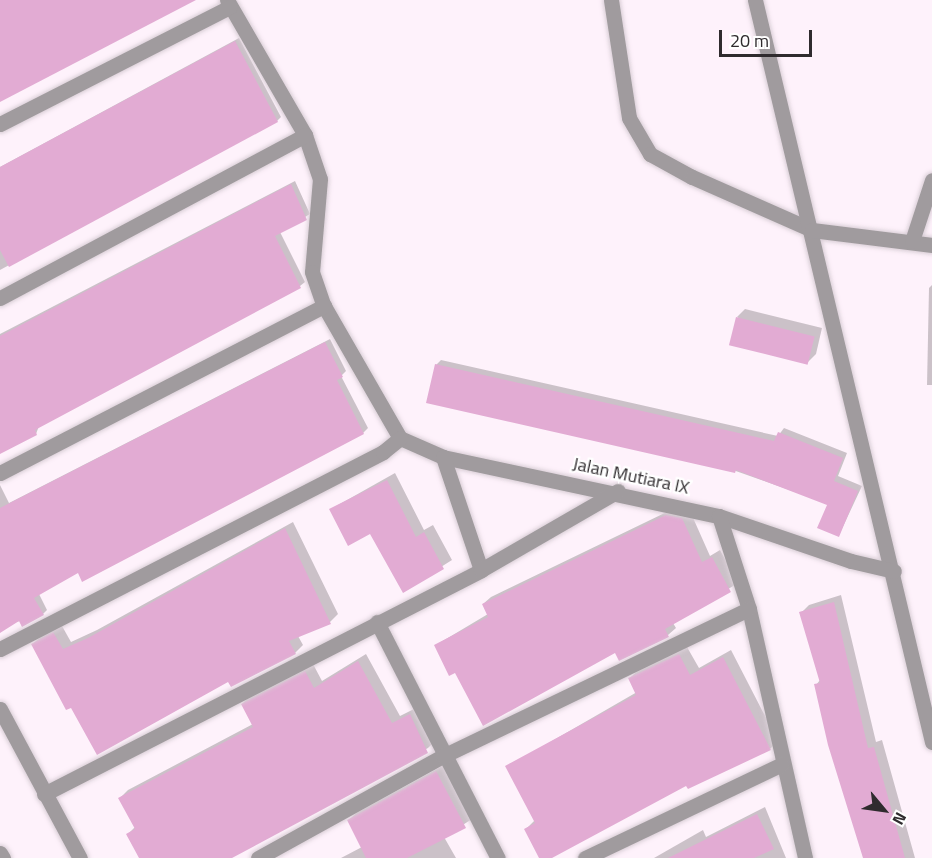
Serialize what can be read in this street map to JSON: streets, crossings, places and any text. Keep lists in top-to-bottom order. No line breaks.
{"streets":{"street":["Jalan Mutiara IX"]},"scale_bar":"20 m","north":"bottom right"}
